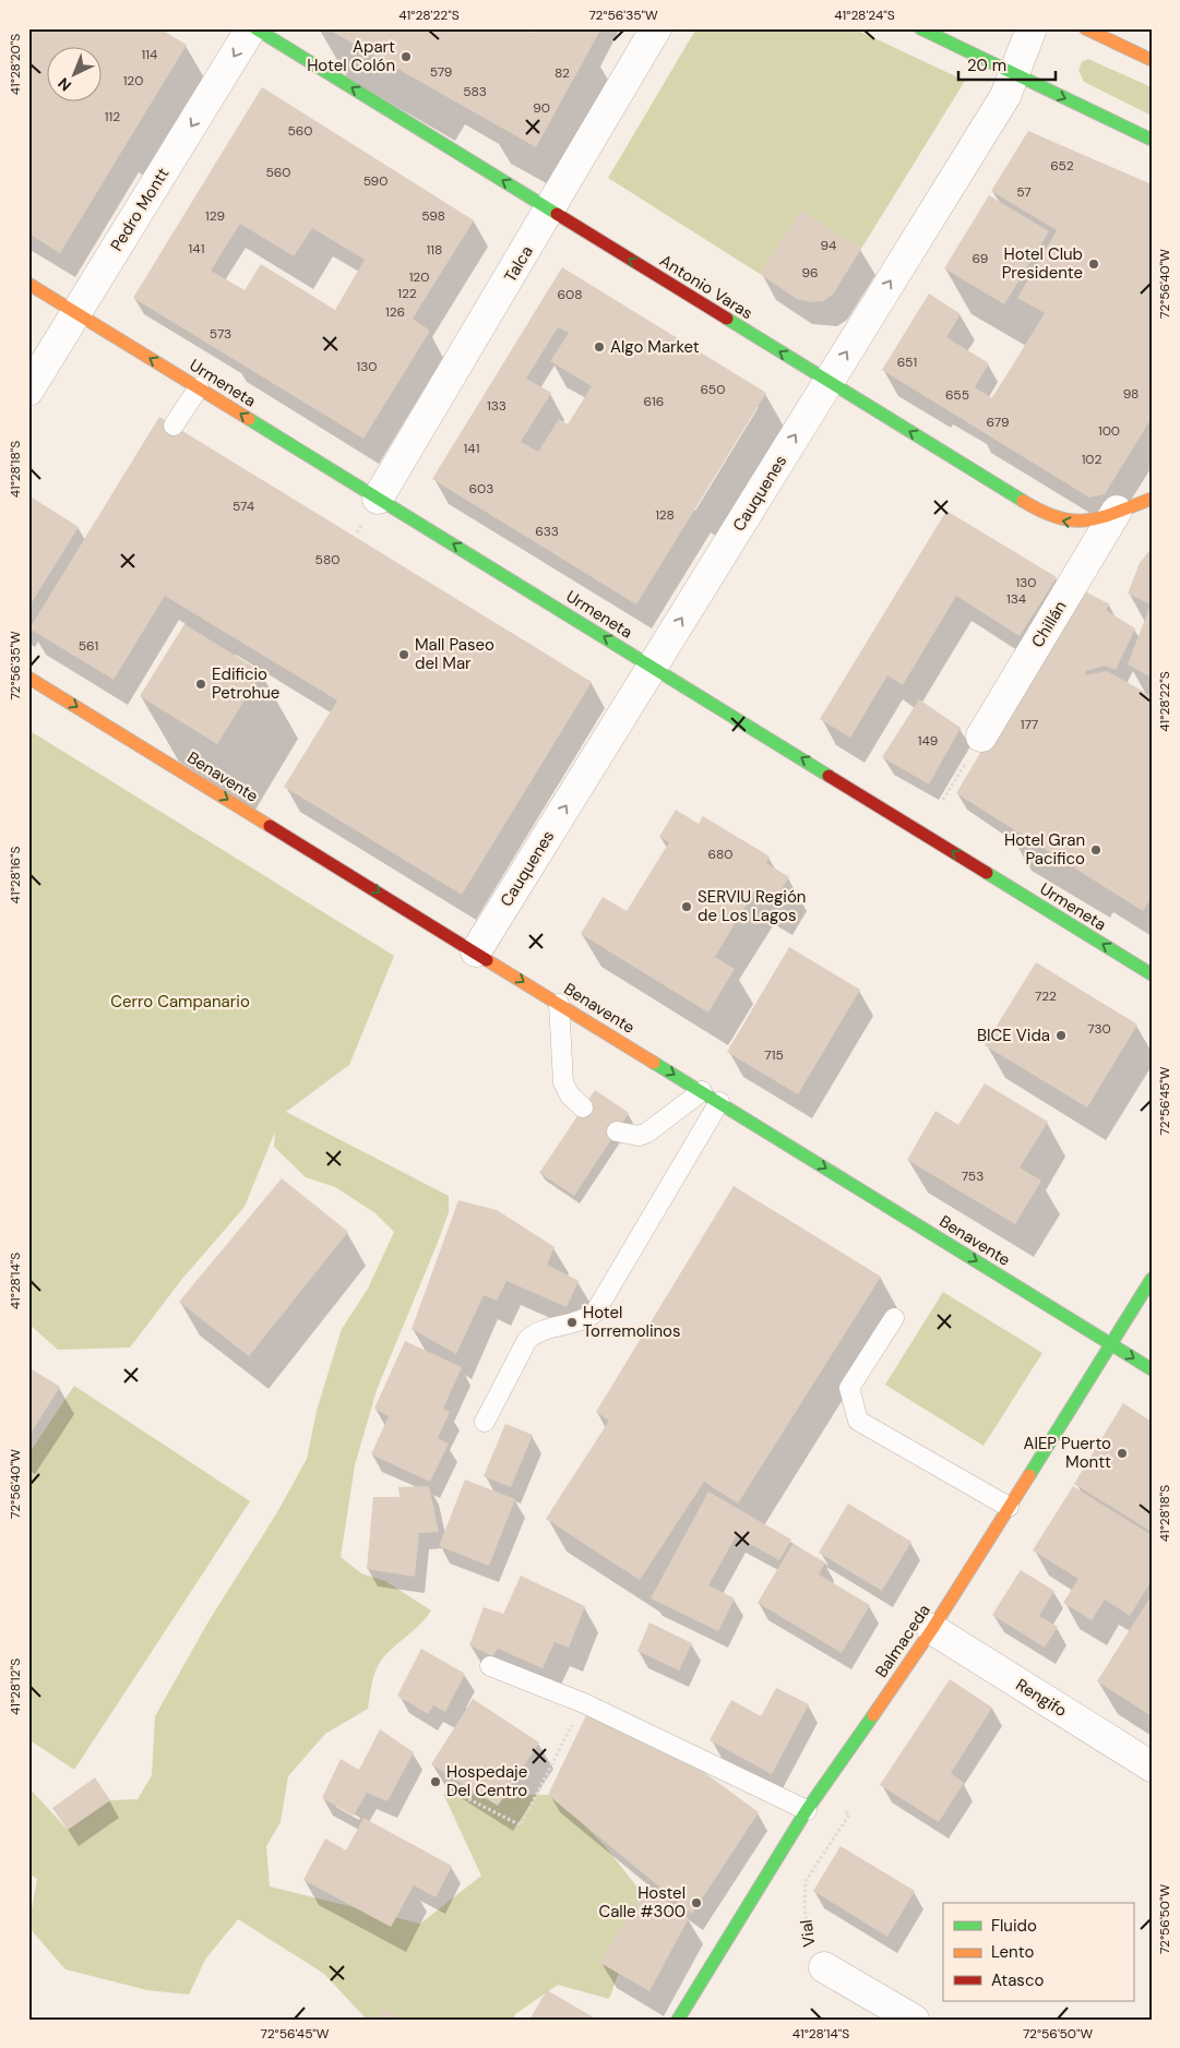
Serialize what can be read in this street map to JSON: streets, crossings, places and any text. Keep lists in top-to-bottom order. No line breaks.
{"streets":{"main road":["Antonio Varas","Urmeneta","Benavente","Balmaceda"],"street":["Pedro Montt","Talca","Cauquenes","Chillán","Rengifo","Vial"]},"crossings":[["Pedro Montt","Antonio Varas"],["Pedro Montt","Urmeneta"],["Talca","Antonio Varas"],["Talca","Urmeneta"],["Antonio Varas","Cauquenes"],["Antonio Varas","Chillán"],["Urmeneta","Cauquenes"],["Cauquenes","Benavente"],["Benavente","Balmaceda"],["Balmaceda","Rengifo"]],"one_way":["Pedro Montt","Antonio Varas","Urmeneta","Cauquenes","Benavente"],"parks":["Cerro Campanario"],"places":["Apart Hotel Colón","Hotel Club Presidente","Algo Market","Mall Paseo del Mar","Edificio Petrohue","Hotel Gran Pacifico","SERVIU Región de Los Lagos","BICE Vida","Hotel Torremolinos","AIEP Puerto Montt","Hospedaje Del Centro","Hostel Calle #300"],"house_numbers":["114","579","82","120","583","90","112","560","652","560","590","57","129","598","94","141","118","69","96","120","122","608","126","573","651","130","650","98","655","616","133","679","100","141","102","603","574","128","633","580","130","134","561","177","149","680","722","730","715","753"],"legend":["Fluido","Lento","Atasco"],"scale_bar":"20 m","north":"bottom left","coordinates":["41°28'22\"S","72°56'35\"W","41°28'24\"S","41°28'20\"S","72°56'40\"W","41°28'18\"S","41°28'16\"S","72°56'45\"W","41°28'14\"S","41°28'12\"S","72°56'50\"W"]}
